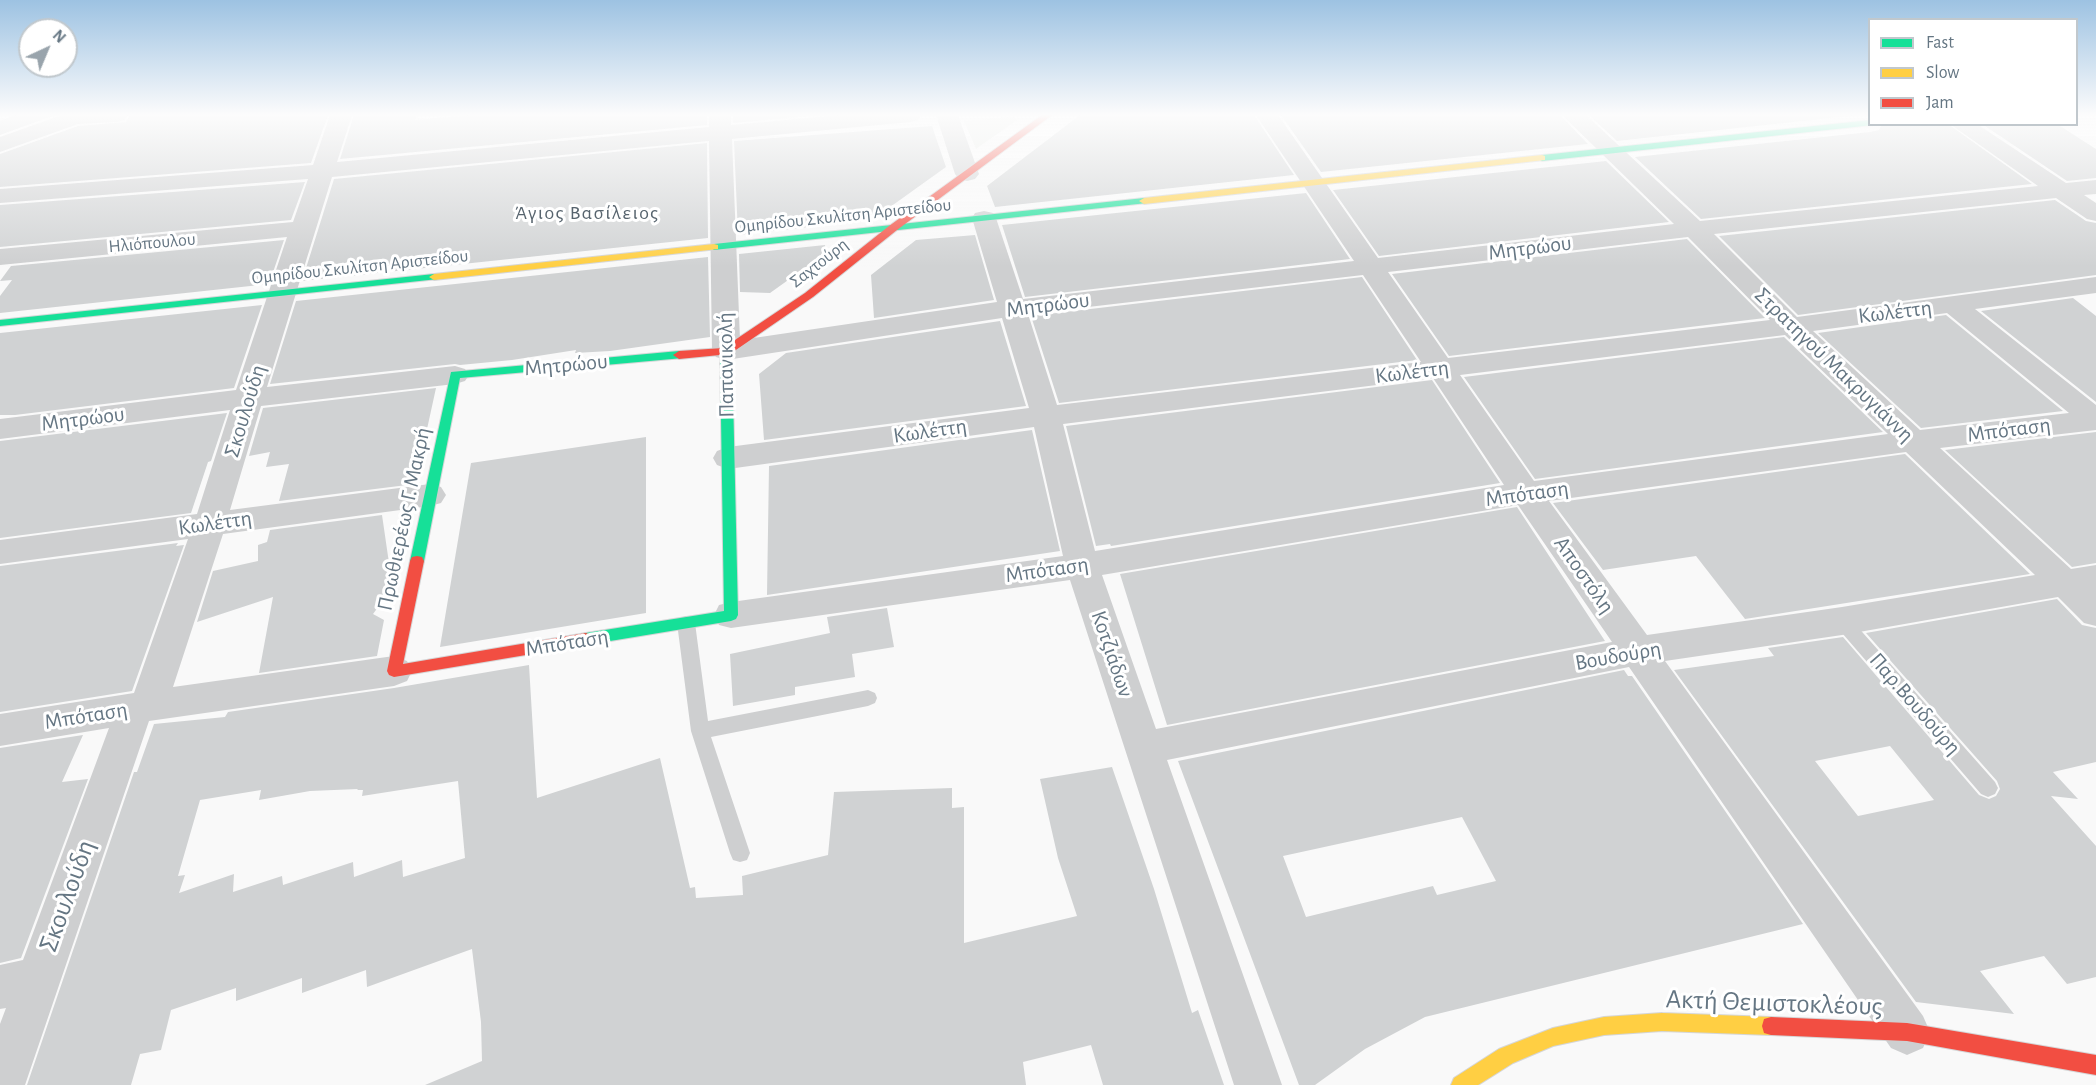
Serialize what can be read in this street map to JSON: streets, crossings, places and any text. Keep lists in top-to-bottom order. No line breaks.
{"streets":{"street":["Ομηρίδου Σκυλίτση Αριστείδου","Ηλιόπουλου","Μητρώου","Σαχτούρη","Κωλέττη","Παπανικολή","Στρατηγού Μακρυγιάννη","Σκουλούδη","Μπόταση","Πρωθιερέως Γ. Μακρή","Αποστόλη","Κοτζιάδων","Βουδούρη","Ακτή Θεμιστοκλέους"],"lane":["Παρ.Βουδούρη"]},"crossings":[["Ομηρίδου Σκυλίτση Αριστείδου","Σαχτούρη"],["Ομηρίδου Σκυλίτση Αριστείδου","Παπανικολή"],["Ομηρίδου Σκυλίτση Αριστείδου","Σκουλούδη"],["Ομηρίδου Σκυλίτση Αριστείδου","Αποστόλη"],["Ομηρίδου Σκυλίτση Αριστείδου","Κοτζιάδων"],["Ηλιόπουλου","Σκουλούδη"],["Μητρώου","Σαχτούρη"],["Μητρώου","Παπανικολή"],["Μητρώου","Στρατηγού Μακρυγιάννη"],["Μητρώου","Σκουλούδη"],["Μητρώου","Πρωθιερέως Γ. Μακρή"],["Μητρώου","Αποστόλη"],["Μητρώου","Κοτζιάδων"],["Σαχτούρη","Παπανικολή"],["Κωλέττη","Παπανικολή"],["Κωλέττη","Στρατηγού Μακρυγιάννη"],["Κωλέττη","Σκουλούδη"],["Κωλέττη","Πρωθιερέως Γ. Μακρή"],["Κωλέττη","Αποστόλη"],["Κωλέττη","Κοτζιάδων"],["Παπανικολή","Μπόταση"],["Στρατηγού Μακρυγιάννη","Μπόταση"],["Στρατηγού Μακρυγιάννη","Βουδούρη"],["Σκουλούδη","Μπόταση"],["Μπόταση","Πρωθιερέως Γ. Μακρή"],["Μπόταση","Αποστόλη"],["Μπόταση","Κοτζιάδων"],["Αποστόλη","Βουδούρη"],["Αποστόλη","Ακτή Θεμιστοκλέους"],["Κοτζιάδων","Βουδούρη"],["Βουδούρη","Παρ.Βουδούρη"]],"districts":["Άγιος Βασίλειος"],"legend":["Fast","Slow","Jam"],"north":"top right"}
